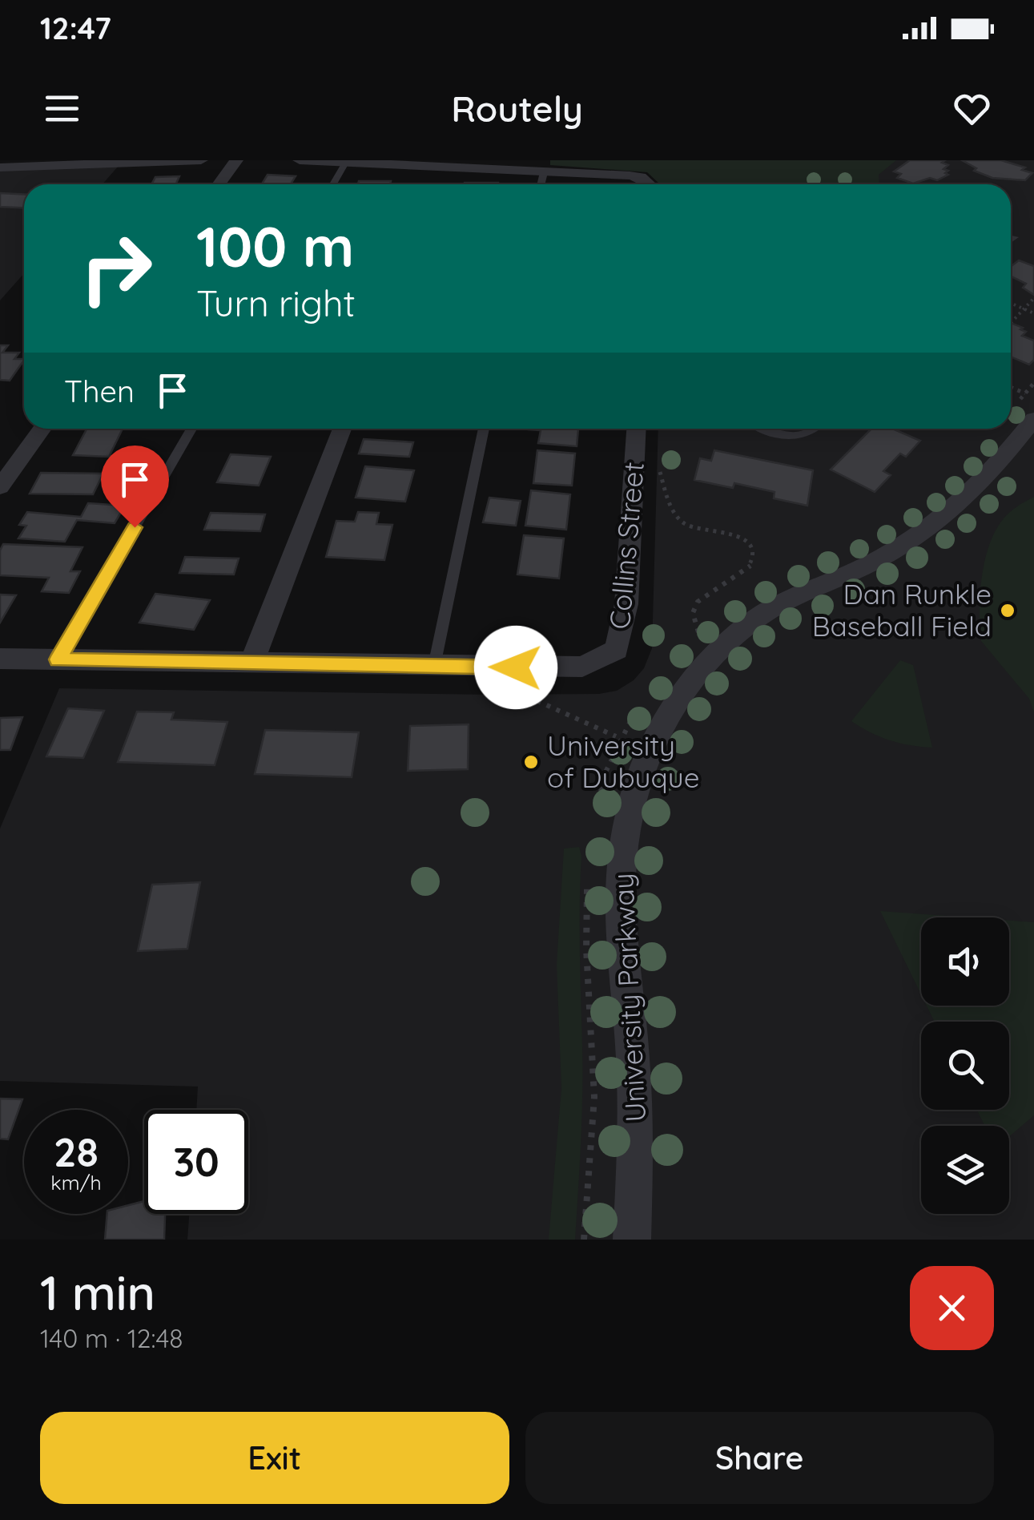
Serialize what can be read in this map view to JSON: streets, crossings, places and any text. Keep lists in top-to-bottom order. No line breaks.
{"streets":{"street":["Collins Street","University Parkway"]},"places":["Dan Runkle Baseball Field","University of Dubuque"],"page":{"status":"12:47","header":"Routely","turn":["100 m","Turn right"],"then":"Then","speed":"28 km/h","limit":"30","heading":["1 min","140 m · 12:48"],"buttons":["Exit","Share"]}}
